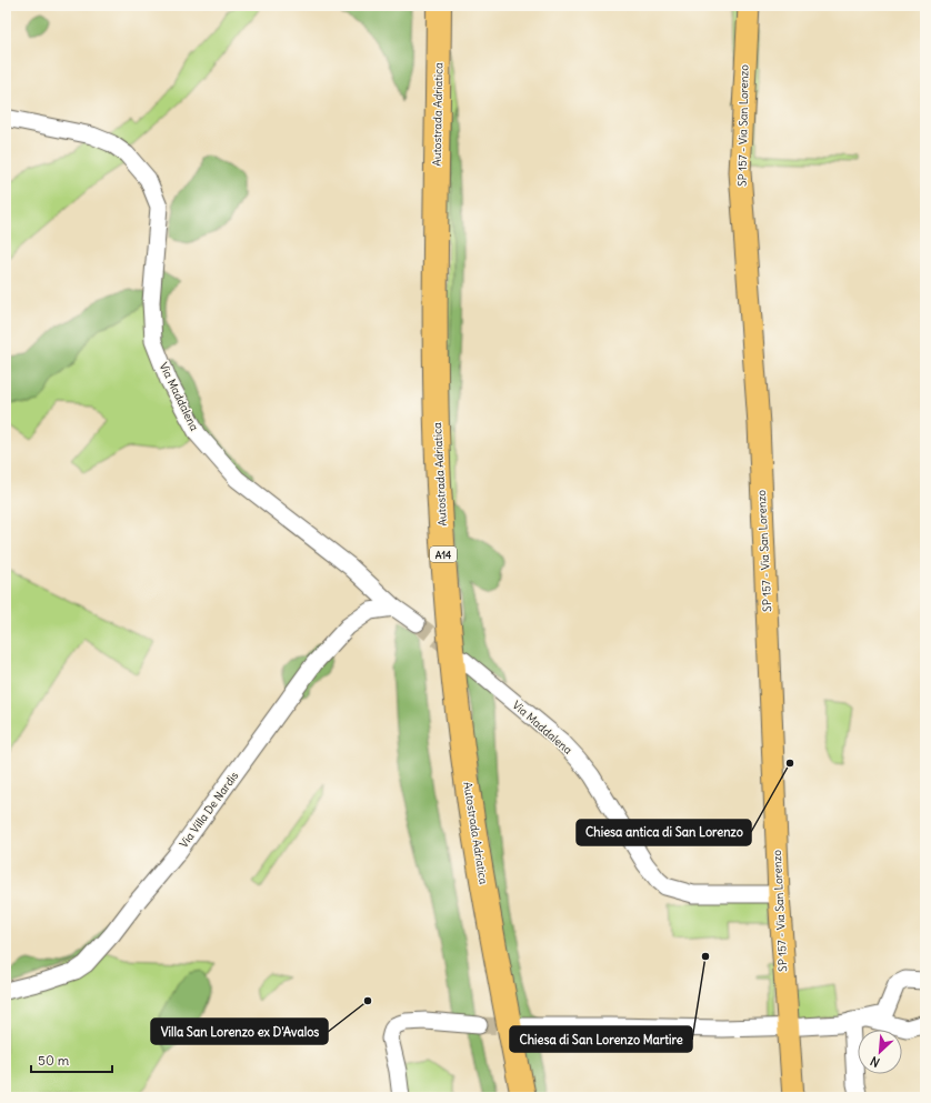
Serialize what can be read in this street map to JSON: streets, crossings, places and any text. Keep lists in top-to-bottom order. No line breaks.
{"streets":{"highway":["Autostrada Adriatica","A14"],"main road":["SP 157 - Via San Lorenzo"],"street":["Via Maddalena","Via Villa De Nardis"]},"crossings":[["SP 157 - Via San Lorenzo","Via Maddalena"],["Via Maddalena","Via Villa De Nardis"]],"places":["Chiesa antica di San Lorenzo","Chiesa di San Lorenzo Martire","Villa San Lorenzo ex D'Avalos"],"scale_bar":"50 m","north":"bottom left"}
